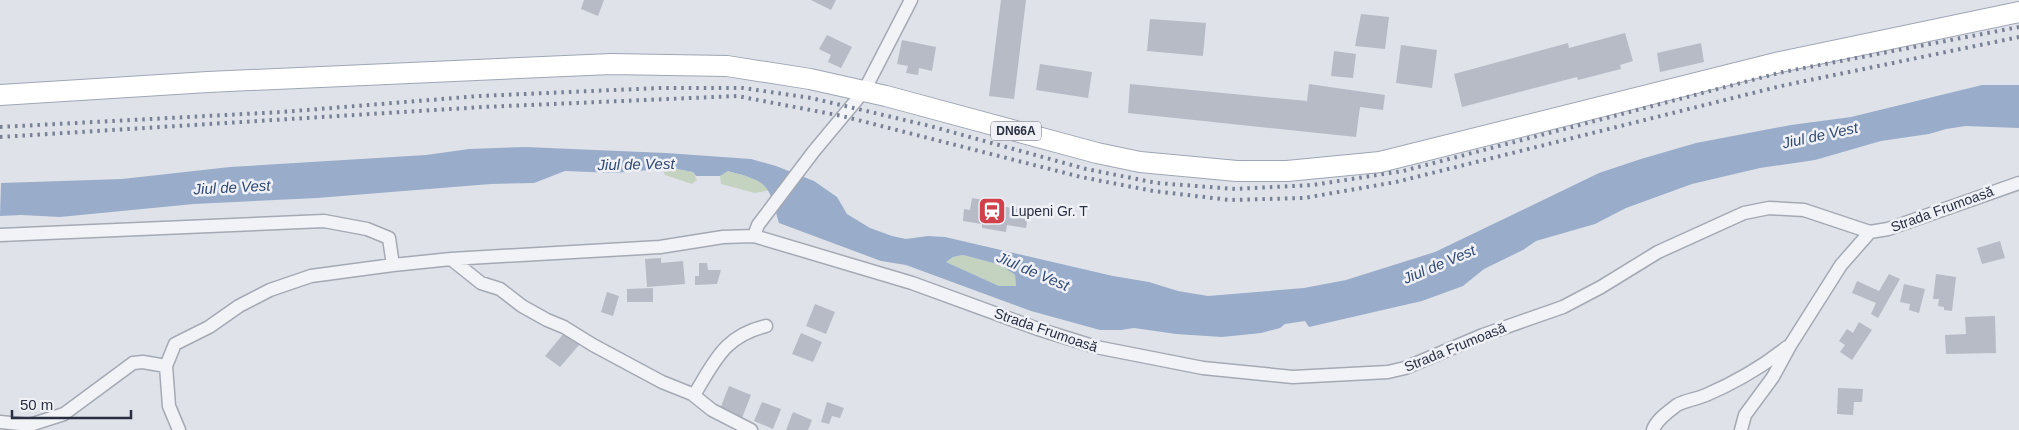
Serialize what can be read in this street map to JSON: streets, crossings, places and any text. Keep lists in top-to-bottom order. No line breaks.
{"streets":{"main road":["DN66A"],"street":["Strada Frumoasă"]},"water":["Jiul de Vest"],"places":{"station":["Lupeni Gr. T"]},"scale_bar":"50 m"}
